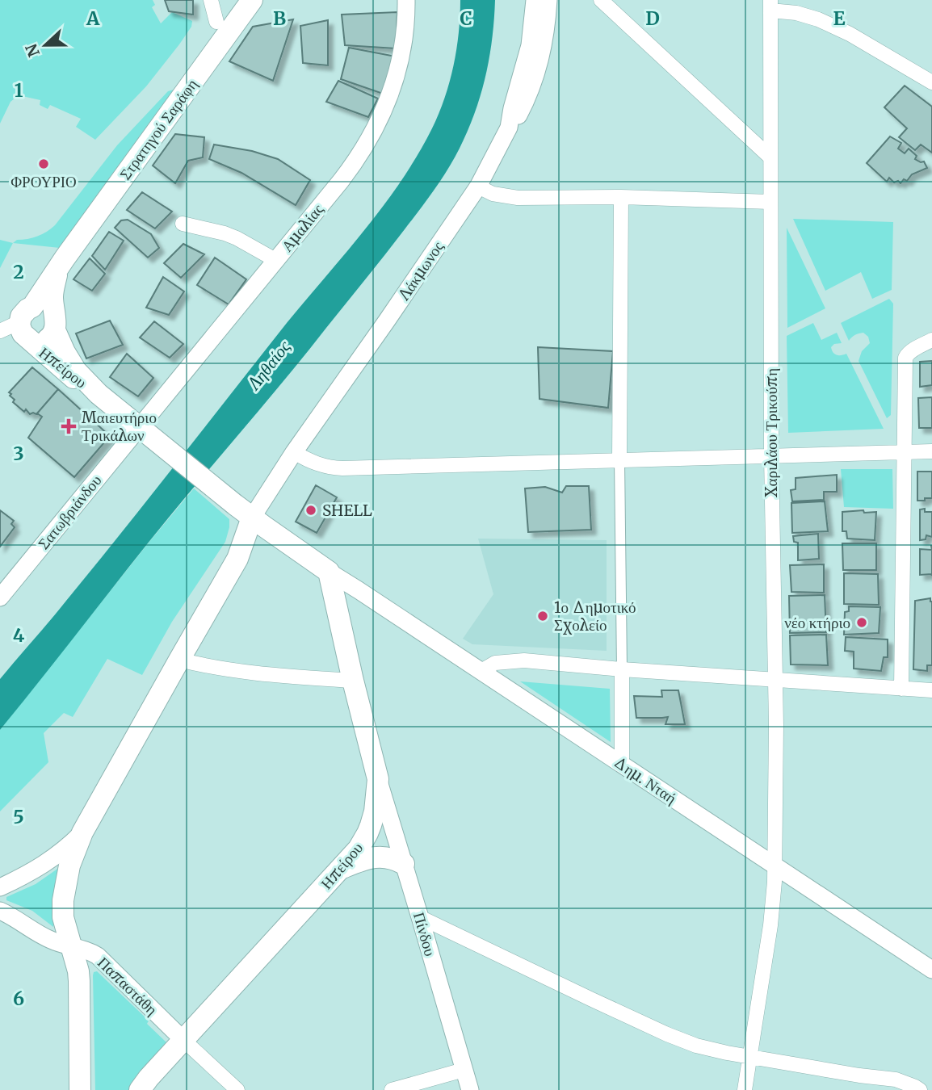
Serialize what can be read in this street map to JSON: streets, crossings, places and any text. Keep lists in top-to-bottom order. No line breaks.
{"streets":{"main road":["Στρατηγού Σαράφη","Ηπείρου"],"street":["Αμαλίας","Λάκμωνος","Χαριλάου Τρικούπη","Σατωβριάνδου","Δημ. Νταή","Πίνδου","Παπαστάθη"]},"crossings":[["Αμαλίας","Ηπείρου"],["Αμαλίας","Σατωβριάνδου"],["Λάκμωνος","Ηπείρου"],["Ηπείρου","Σατωβριάνδου"],["Ηπείρου","Δημ. Νταή"],["Ηπείρου","Πίνδου"],["Ηπείρου","Παπαστάθη"],["Χαριλάου Τρικούπη","Δημ. Νταή"]],"water":["Ληθαίος"],"places":{"other":["ΦΡΟΥΡΙΟ","SHELL","1ο Δημοτικό Σχολείο","νέο κτήριο"],"health":["Μαιευτήριο Τρικάλων"]},"north":"left","grid":{"columns":["A","B","C","D","E"],"rows":["1","2","3","4","5","6"]}}
